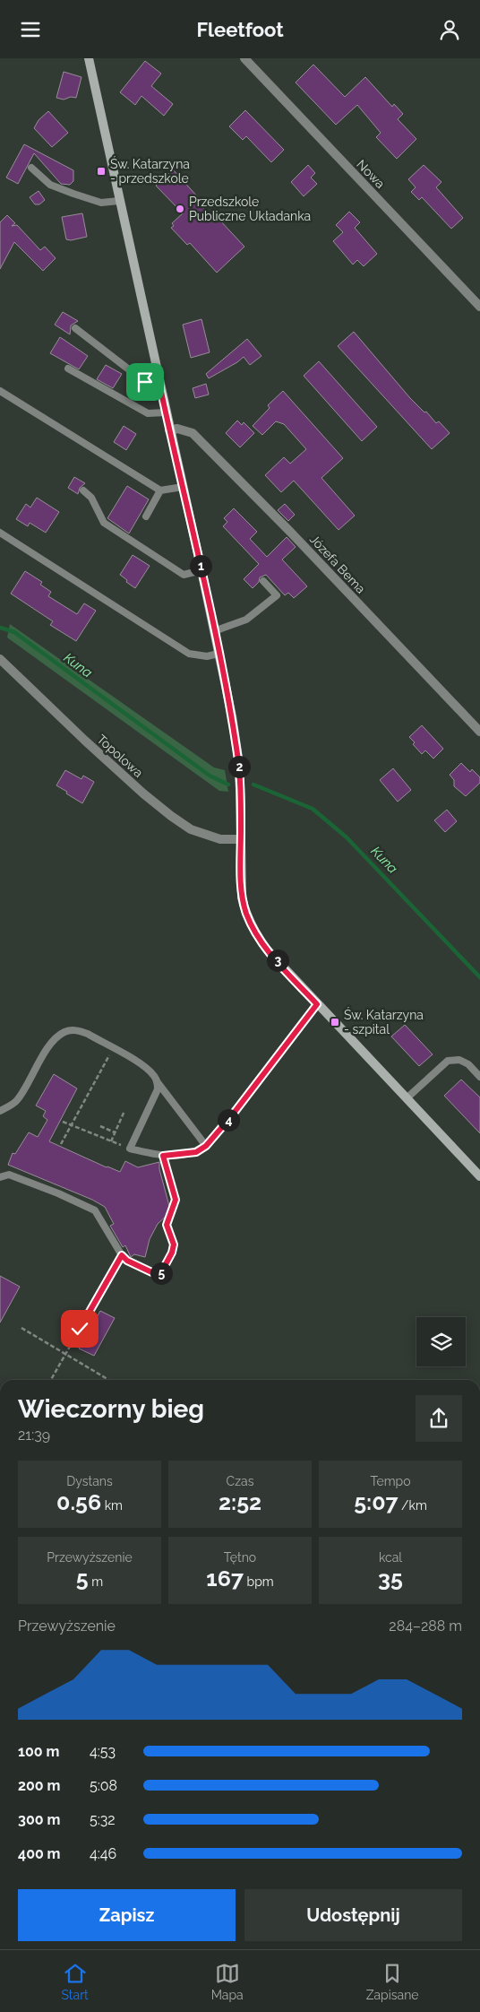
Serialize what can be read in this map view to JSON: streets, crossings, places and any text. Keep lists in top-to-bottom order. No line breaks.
{"streets":{"street":["Nowa","Józefa Bema","Topolowa"]},"water":["Kuna"],"places":{"transit":["Św. Katarzyna - przedszkole","Św. Katarzyna - szpital"],"other":["Przedszkole Publiczne Układanka"]},"page":{"header":"Fleetfoot","pins":["1","2","3","4","5"],"heading":["Wieczorny bieg","21:39"],"stats":[["Dystans","0.56 km"],["Czas","2:52"],["Tempo","5:07 /km"],["Przewyższenie","5 m"],["Tętno","167 bpm"],["kcal","35"]],"chart":["Przewyższenie","284–288 m"],"list":[{"name":"100 m","note":"4:53"},{"name":"200 m","note":"5:08"},{"name":"300 m","note":"5:32"},{"name":"400 m","note":"4:46"}],"buttons":["Zapisz","Udostępnij"],"tabs":["Start","Mapa","Zapisane"]}}
